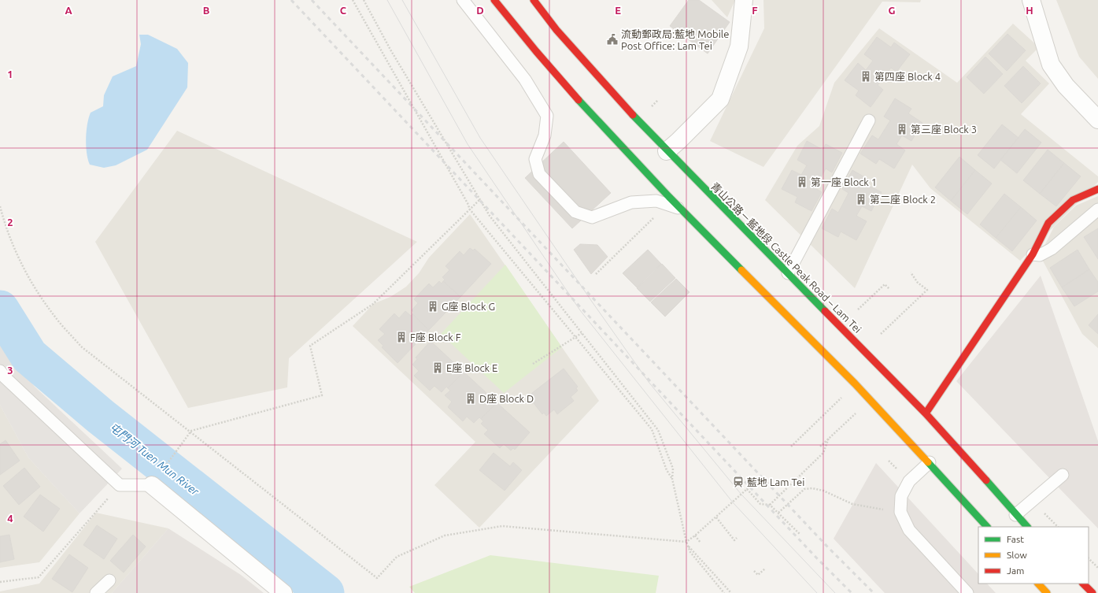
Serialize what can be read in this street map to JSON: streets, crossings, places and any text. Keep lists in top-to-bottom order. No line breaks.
{"streets":{"main road":["青山公路－藍地段 Castle Peak Road – Lam Tei"]},"water":["屯門河 Tuen Mun River"],"places":{"public building":["流動郵政局:藍地 Mobile Post Office: Lam Tei"],"building":["第四座 Block 4","第三座 Block 3","第一座 Block 1","第二座 Block 2","G座 Block G","F座 Block F","E座 Block E","D座 Block D"],"station":["藍地 Lam Tei"]},"legend":["Fast","Slow","Jam"],"grid":{"columns":["A","B","C","D","E","F","G","H"],"rows":["1","2","3","4"]}}
